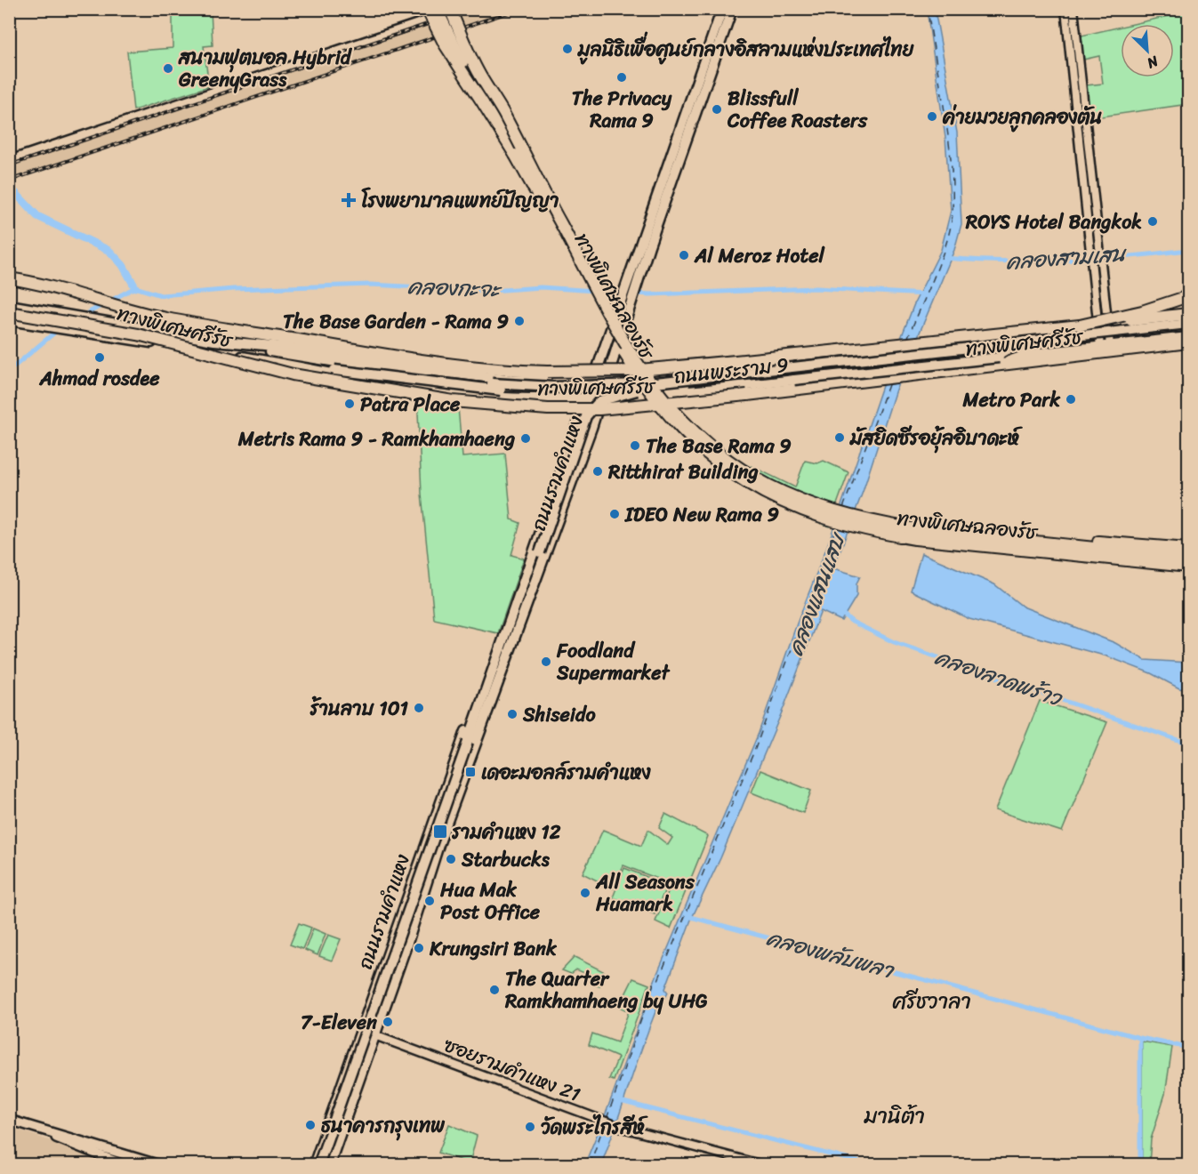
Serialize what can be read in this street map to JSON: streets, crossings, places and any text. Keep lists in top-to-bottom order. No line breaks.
{"streets":{"highway":["ทางพิเศษฉลองรัช","ทางพิเศษศรีรัช"],"main road":["ถนนพระราม 9","ถนนรามคำแหง"],"street":["ซอยรามคำแหง 21"]},"crossings":[["ถนนพระราม 9","ถนนรามคำแหง"],["ถนนรามคำแหง","ซอยรามคำแหง 21"]],"districts":["ศรีชวาลา","มานิต้า"],"water":["คลองสามเสน","คลองกะจะ","คลองแสนแสบ","คลองลาดพร้าว","คลองพลับพลา"],"places":{"other":["มูลนิธิเพื่อศูนย์กลางอิสลามแห่งประเทศไทย","สนามฟุตบอล Hybrid GreenyGrass","The Privacy Rama 9","Blissfull Coffee Roasters","ค่ายมวยลูกคลองตัน","ROYS Hotel Bangkok","Al Meroz Hotel","The Base Garden - Rama 9","Ahmad rosdee","Metro Park","Patra Place","มัสยิดซีรอยุ้ลอิบาดะห์","Metris Rama 9 - Ramkhamhaeng","The Base Rama 9","Ritthirat Building","IDEO New Rama 9","Foodland Supermarket","ร้านลาบ 101","Shiseido","Starbucks","All Seasons Huamark","Hua Mak Post Office","Krungsiri Bank","The Quarter Ramkhamhaeng by UHG","7-Eleven","ธนาคารกรุงเทพ","วัดพระไกรสีห์"],"health":["โรงพยาบาลแพทย์ปัญญา"],"transit":["เดอะมอลล์รามคำแหง","รามคำแหง 12"]},"north":"bottom right"}
